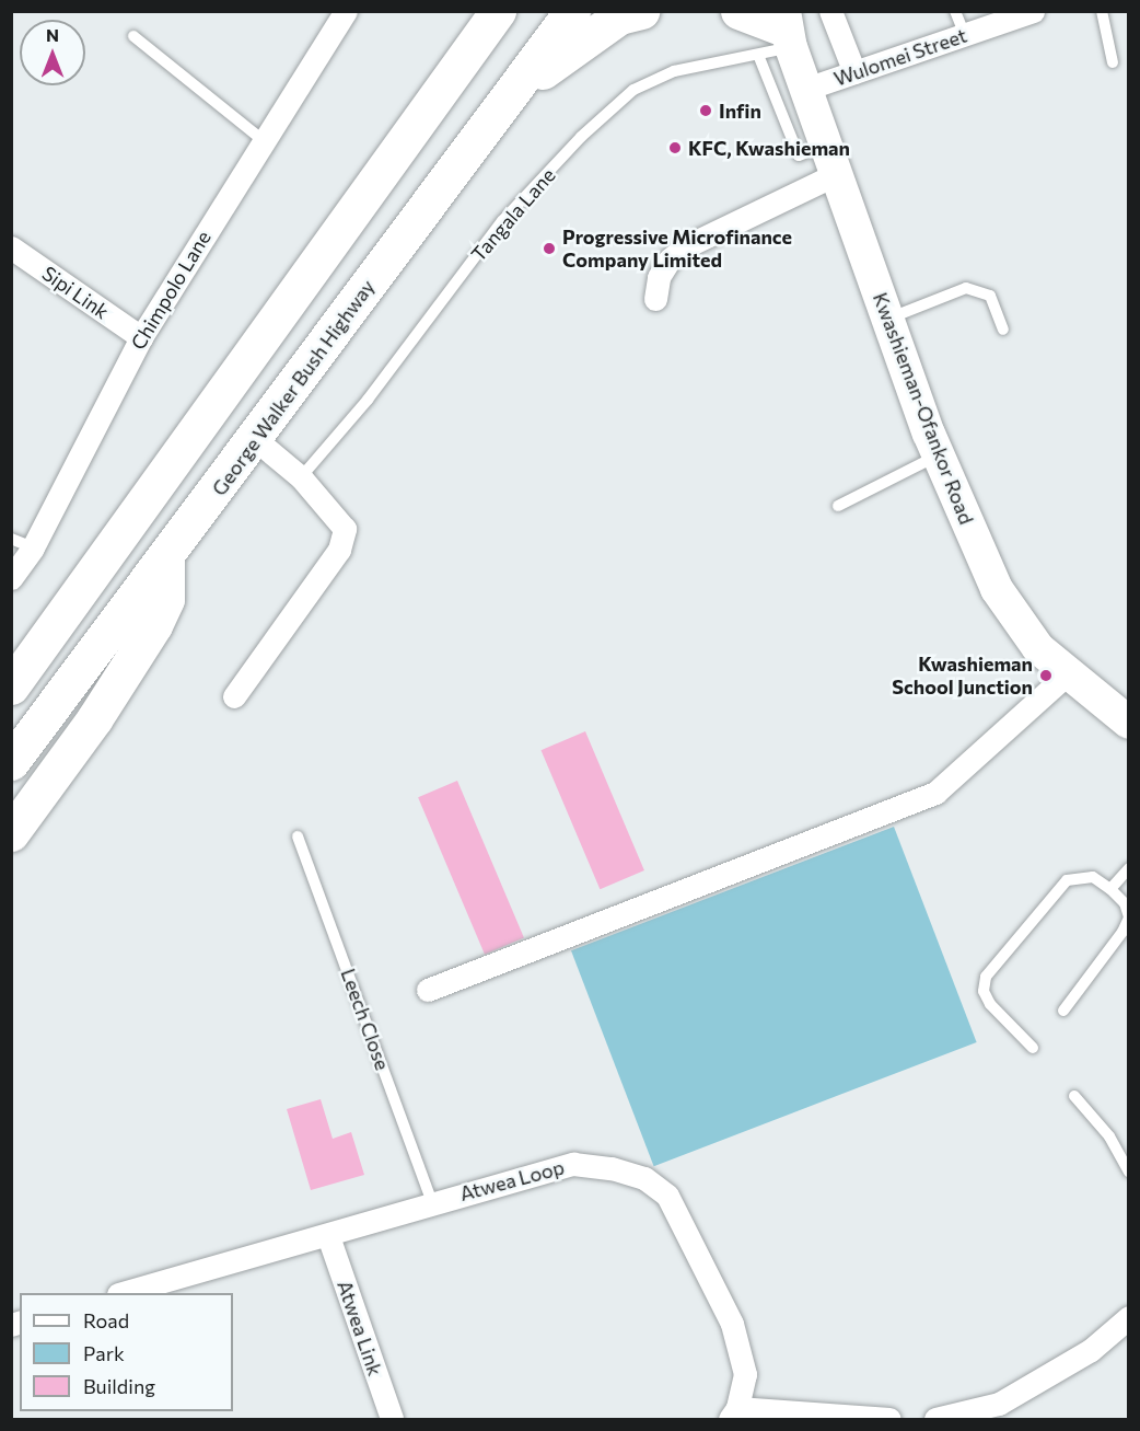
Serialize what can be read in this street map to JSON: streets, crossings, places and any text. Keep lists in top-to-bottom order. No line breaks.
{"streets":{"highway":["George Walker Bush Highway"],"main road":["Kwashieman-Ofankor Road"],"street":["Wulomei Street","Chimpolo Lane","Sipi Link","Atwea Loop","Atwea Link"],"lane":["Tangala Lane","Leech Close"]},"crossings":[["Wulomei Street","Kwashieman-Ofankor Road"],["Tangala Lane","Kwashieman-Ofankor Road"],["Chimpolo Lane","Sipi Link"],["Leech Close","Atwea Loop"],["Atwea Loop","Atwea Link"]],"places":["Infin","KFC, Kwashieman","Progressive Microfinance Company Limited","Kwashieman School Junction"],"legend":["Road","Park","Building"],"north":"top"}
